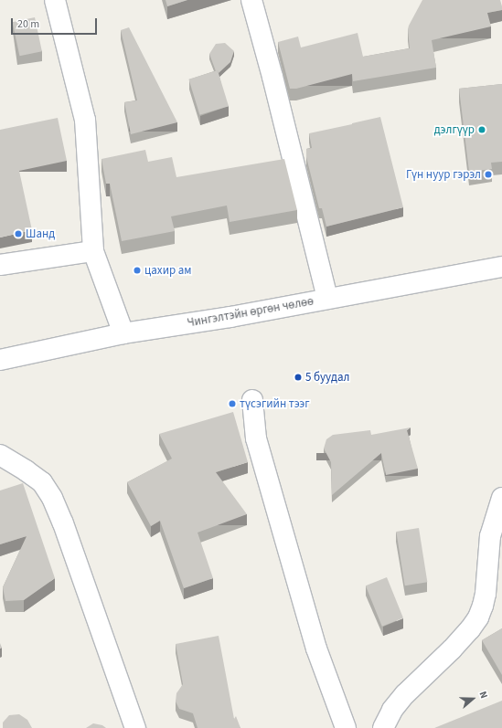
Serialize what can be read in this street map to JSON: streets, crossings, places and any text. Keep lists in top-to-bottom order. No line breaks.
{"streets":{"street":["Чингэлтэйн өргөн чөлөө"]},"places":["дэлгүүр","Гүн нуур гэрэл","Шанд","цахир ам","5 буудал","түсэгийн тээг"],"scale_bar":"20 m","north":"right"}
